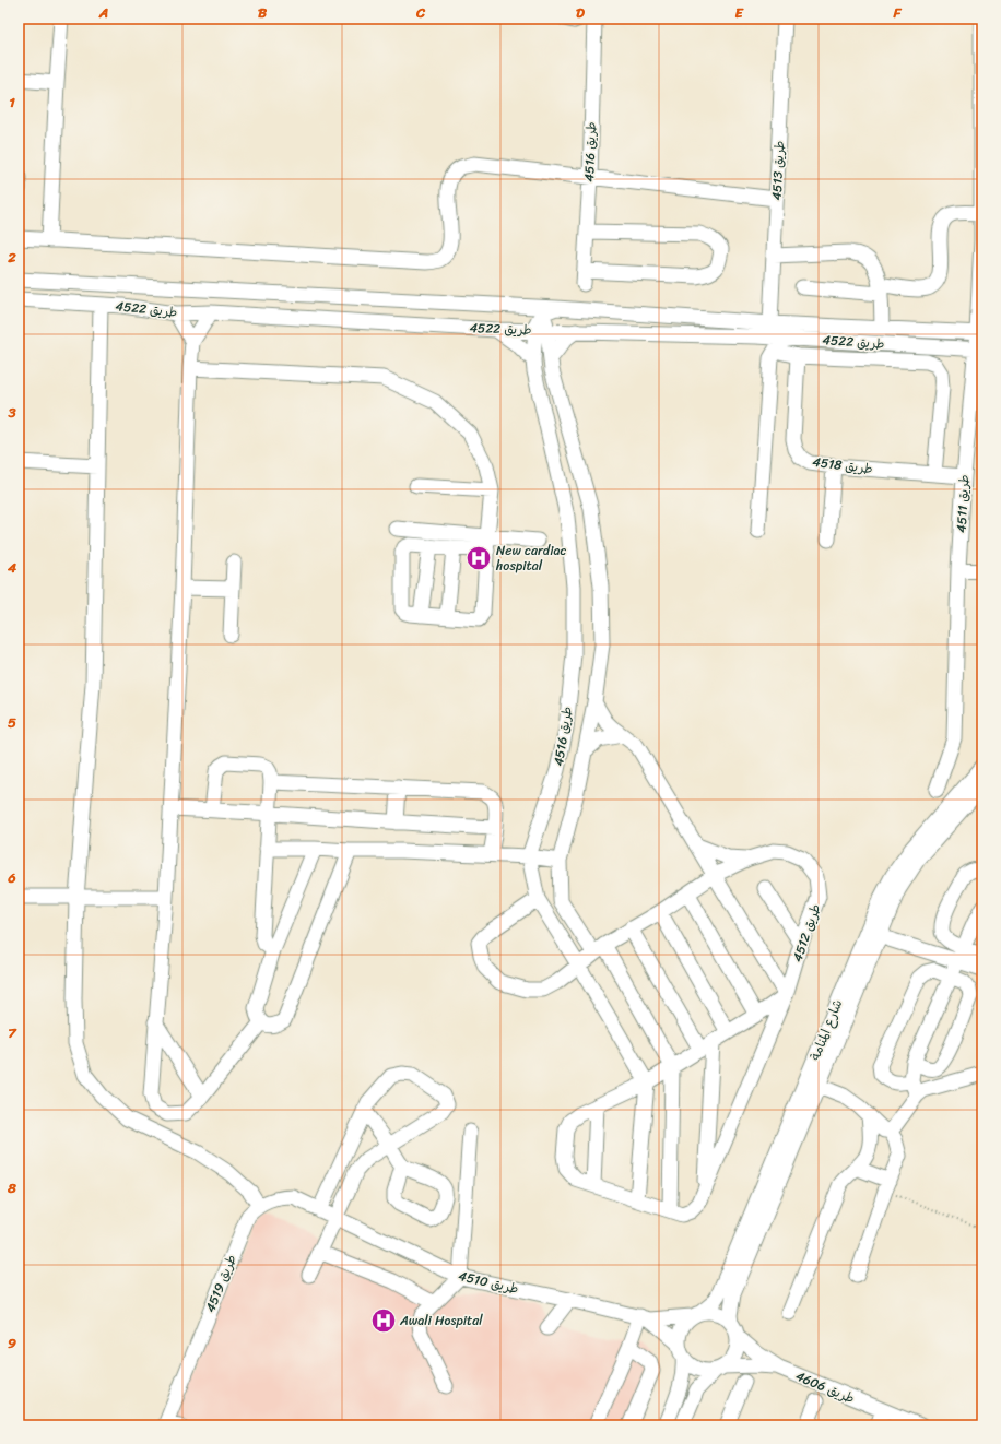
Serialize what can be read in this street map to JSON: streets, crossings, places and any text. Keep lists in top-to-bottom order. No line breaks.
{"streets":{"street":["طريق 4516","طريق 4513","طريق 4522","طريق 4518","طريق 4511","طريق 4512","شارع المنامة","طريق 4510","طريق 4519","طريق 4606"]},"crossings":[["طريق 4516","طريق 4522"],["طريق 4516","طريق 4512"],["طريق 4513","طريق 4522"],["طريق 4522","طريق 4511"],["طريق 4518","طريق 4511"],["شارع المنامة","طريق 4510"],["شارع المنامة","طريق 4606"],["طريق 4510","طريق 4519"],["طريق 4510","طريق 4606"]],"places":{"hospital":["New cardiac hospital","Awali Hospital"]},"grid":{"columns":["A","B","C","D","E","F"],"rows":["1","2","3","4","5","6","7","8","9"]}}
